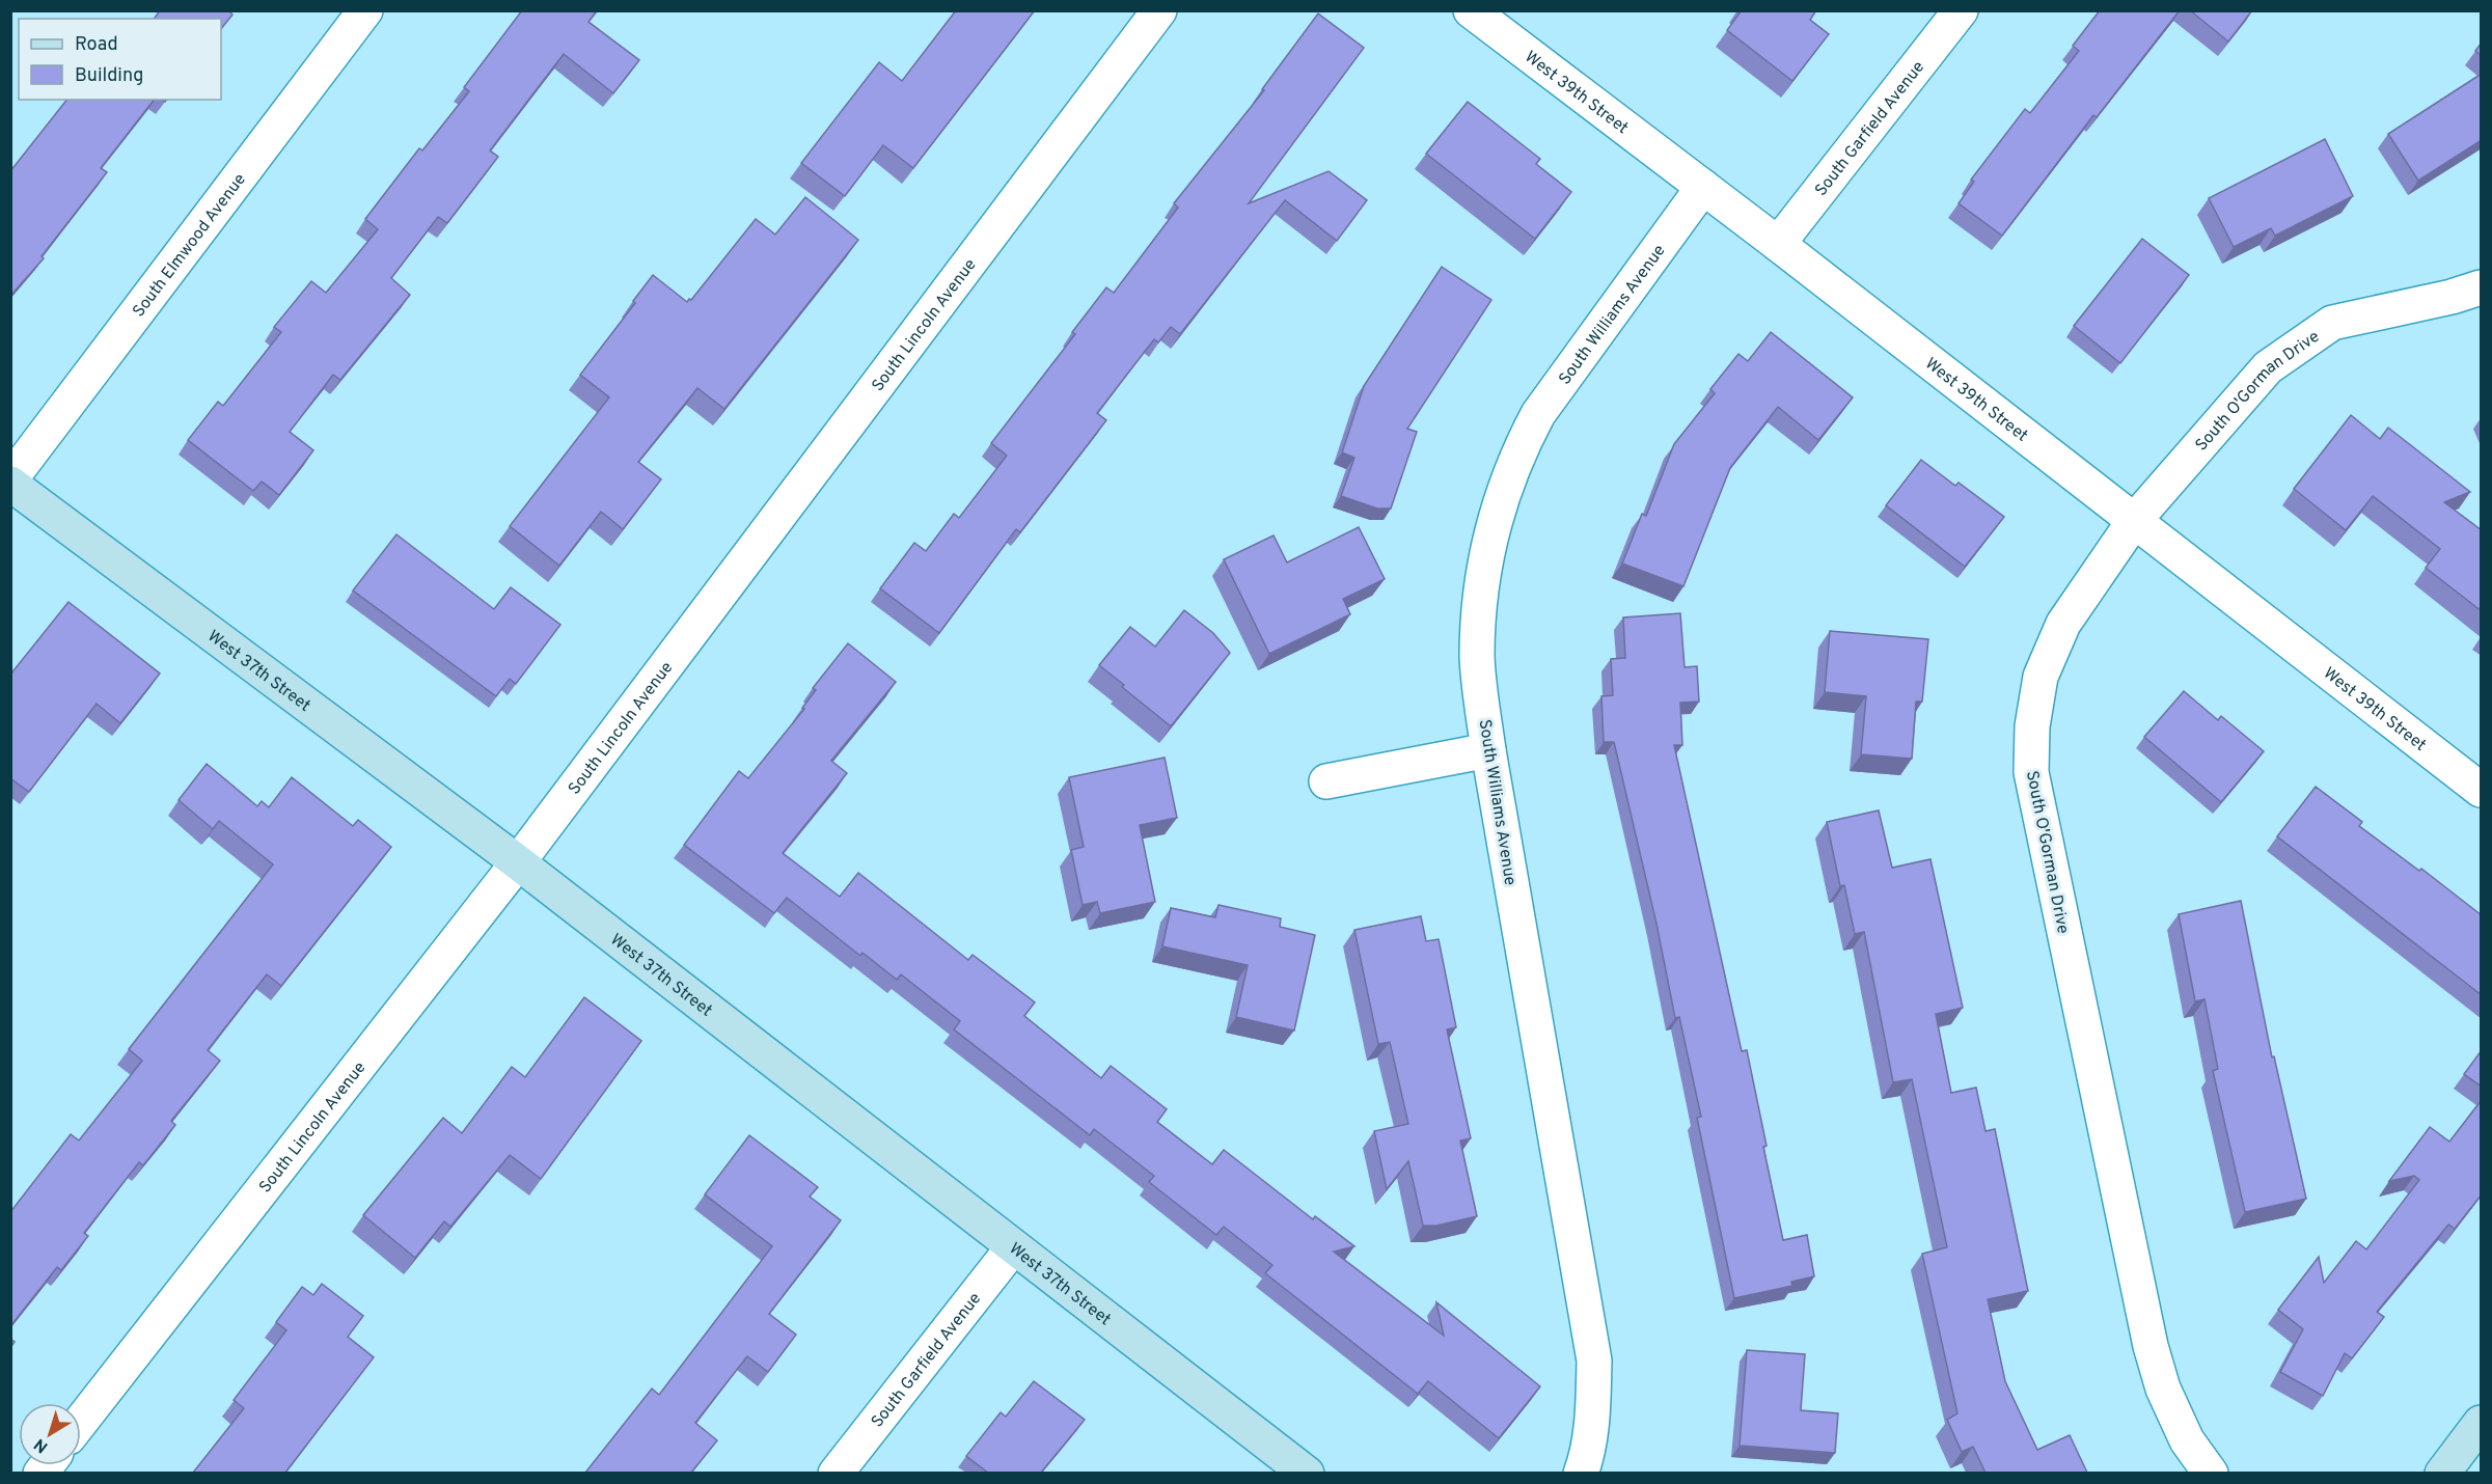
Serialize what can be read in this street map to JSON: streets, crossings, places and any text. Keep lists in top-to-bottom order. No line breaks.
{"streets":{"street":["West 39th Street","South Garfield Avenue","South Elmwood Avenue","South Williams Avenue","South Lincoln Avenue","South O'Gorman Drive","West 37th Street"]},"crossings":[["West 39th Street","South Garfield Avenue"],["West 39th Street","South Williams Avenue"],["West 39th Street","South O'Gorman Drive"],["South Garfield Avenue","West 37th Street"],["South Elmwood Avenue","West 37th Street"],["South Lincoln Avenue","West 37th Street"]],"legend":["Road","Building"],"north":"bottom left"}
